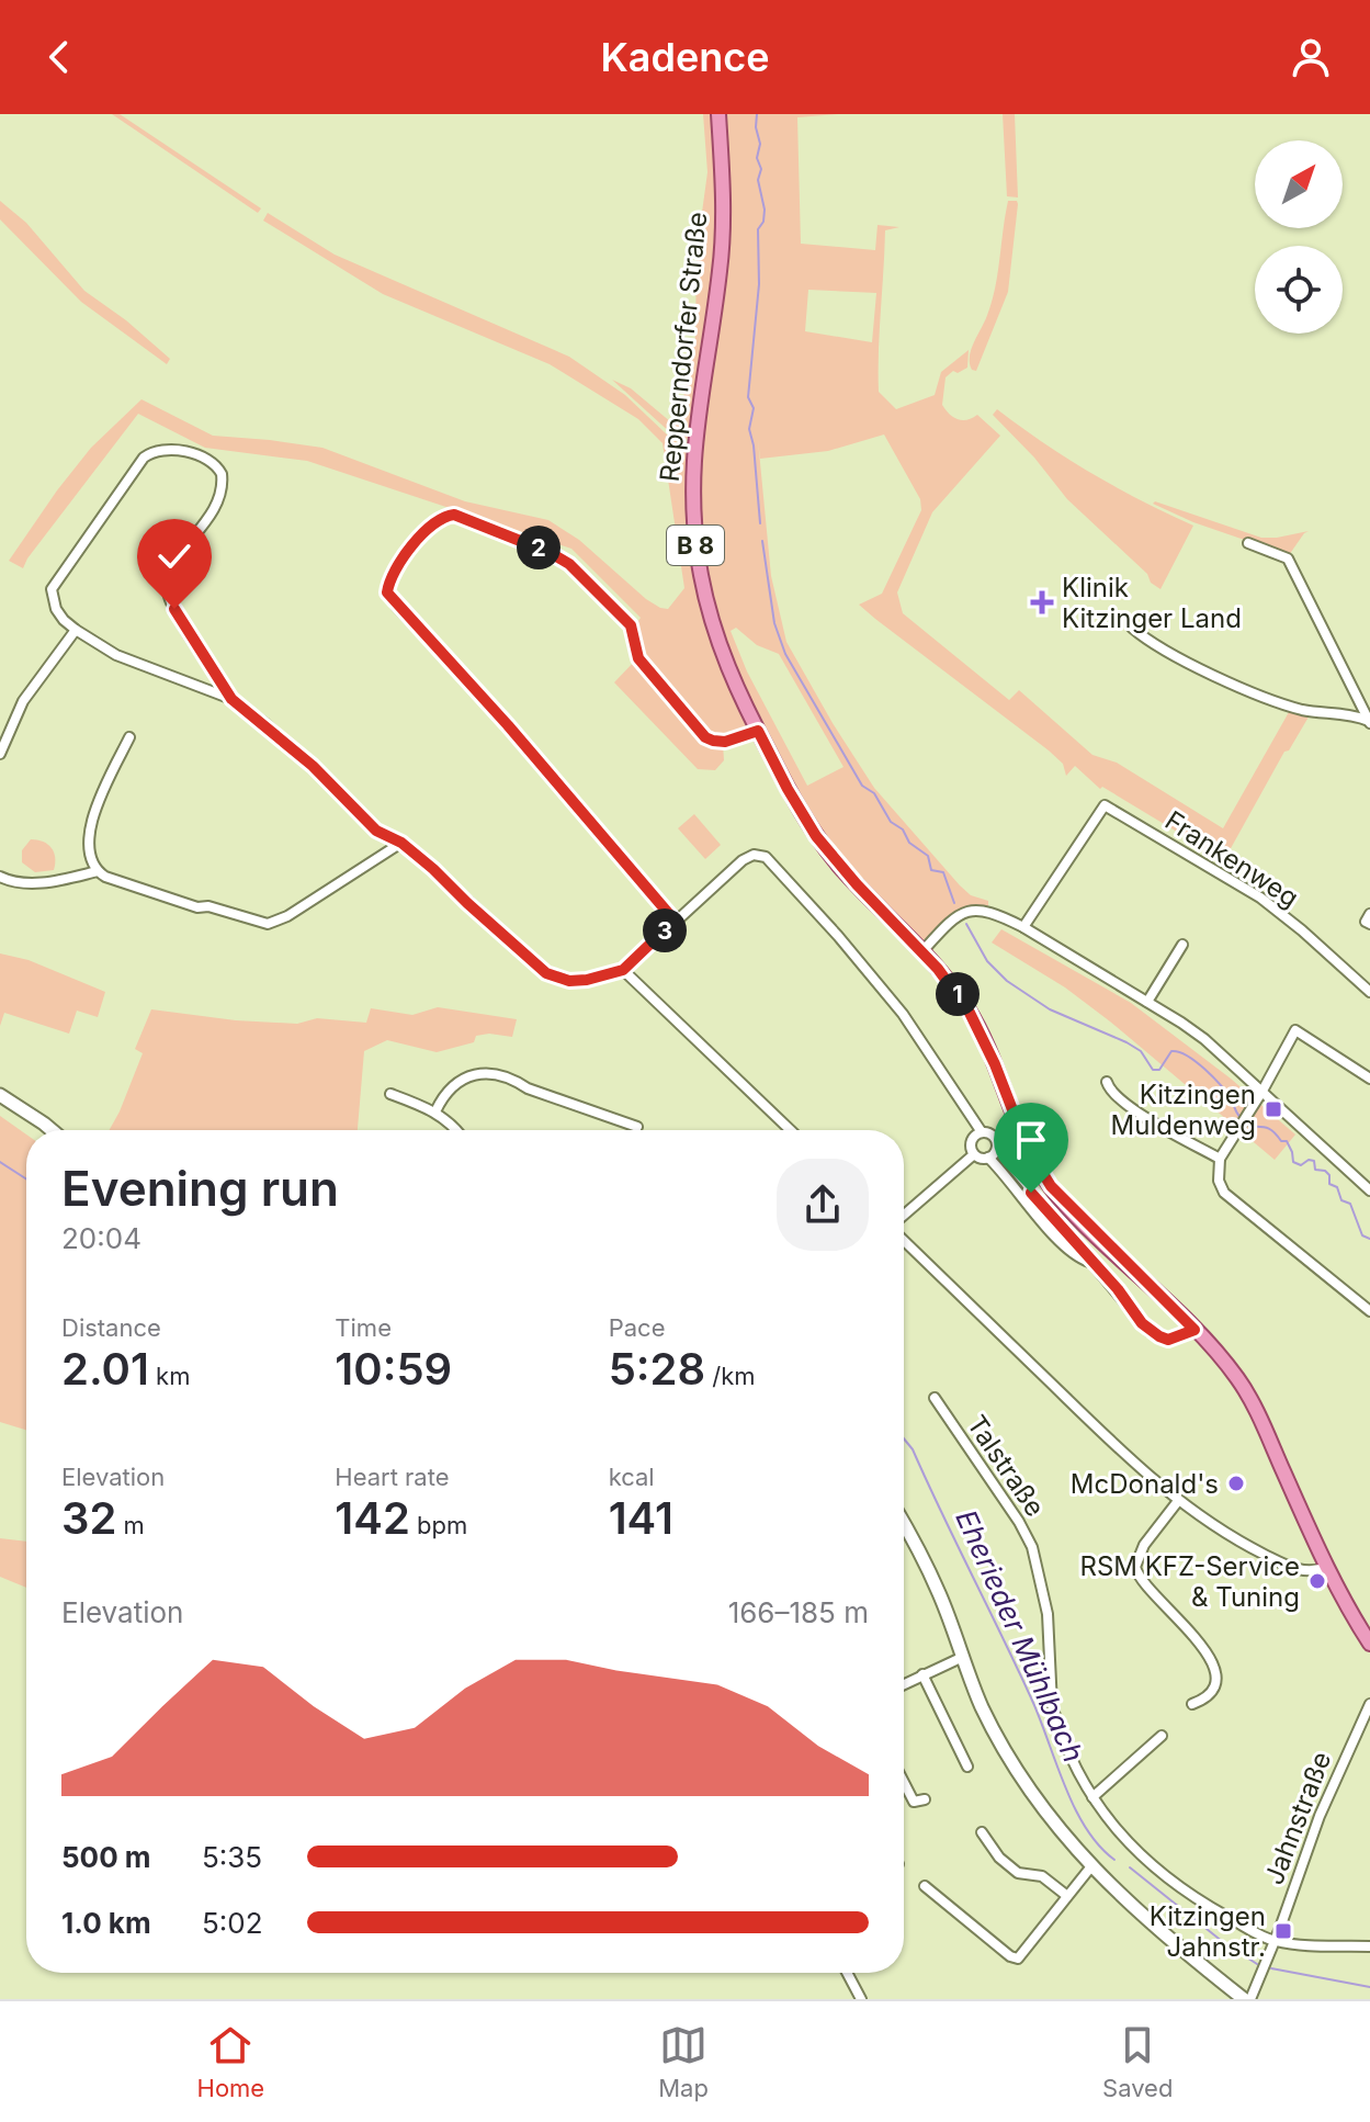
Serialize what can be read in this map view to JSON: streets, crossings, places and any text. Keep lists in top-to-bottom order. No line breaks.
{"streets":{"main road":["Repperndorfer Straße","B 8"],"street":["Frankenweg","Talstraße","Jahnstraße"]},"crossings":[["Talstraße","Jahnstraße"]],"water":["Eherieder Mühlbach"],"places":{"health":["Klinik Kitzinger Land"],"transit":["Kitzingen Muldenweg","Kitzingen Jahnstr."],"other":["McDonald's","RSM KFZ-Service & Tuning"]},"north":"top right","page":{"header":"Kadence","pins":["2","3","1"],"heading":["Evening run","20:04"],"stats":[["Distance","2.01 km"],["Time","10:59"],["Pace","5:28 /km"],["Elevation","32 m"],["Heart rate","142 bpm"],["kcal","141"]],"chart":["Elevation","166–185 m"],"list":[{"name":"500 m","note":"5:35"},{"name":"1.0 km","note":"5:02"}],"tabs":["Home","Map","Saved"]}}
